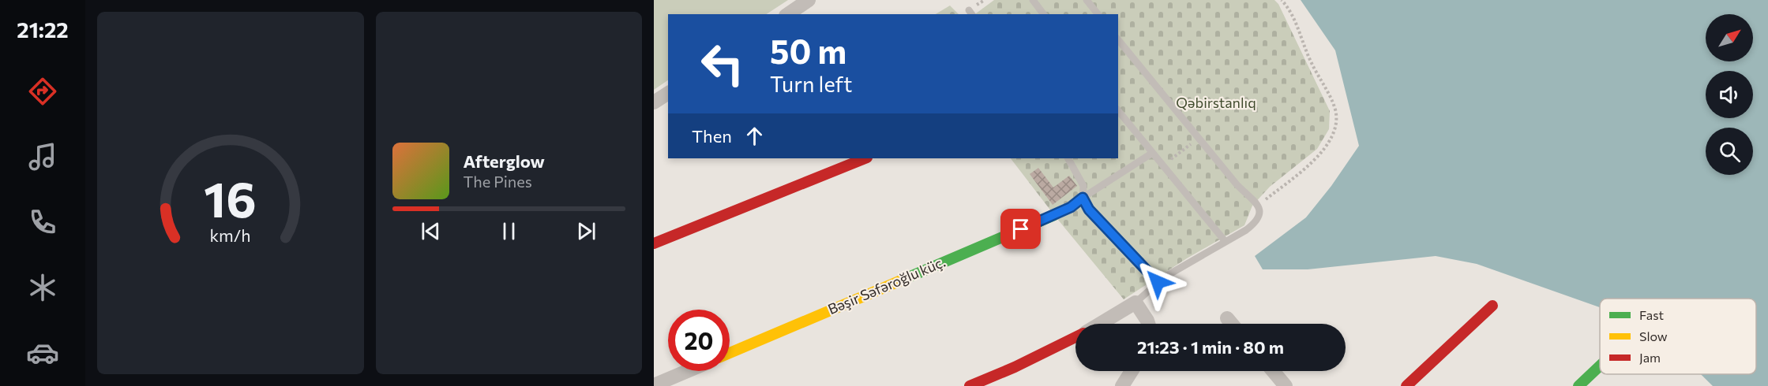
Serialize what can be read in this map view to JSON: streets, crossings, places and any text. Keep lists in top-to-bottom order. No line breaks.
{"streets":{"street":["Bəşir Səfəroğlu küç."]},"parks":["Qəbirstanlıq"],"legend":["Fast","Slow","Jam"],"north":"top right","page":{"tabs":"21:22","turn":["50 m","Turn left"],"then":"Then","song":["Afterglow","The Pines"],"limit":"20","trip":"21:23 · 1 min · 80 m","gauge":["16","km/h"]}}
